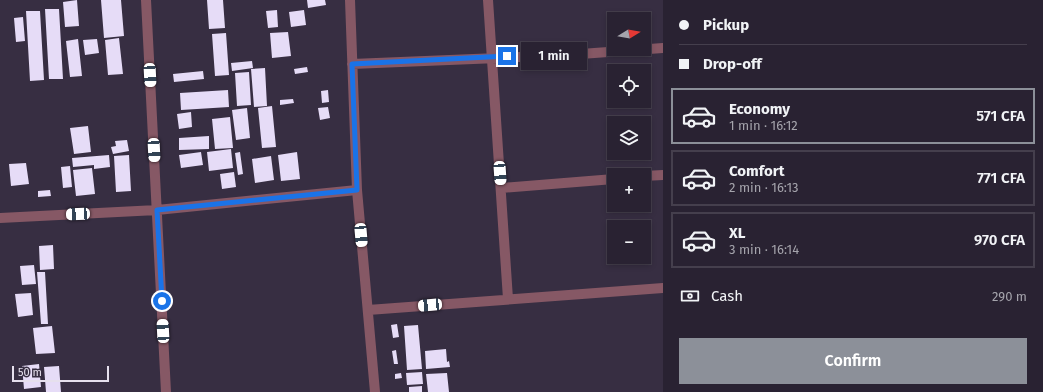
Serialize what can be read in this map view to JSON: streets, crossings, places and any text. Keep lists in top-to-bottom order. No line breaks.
{"scale_bar":"50 m","north":"right","page":{"banner":["Pickup","Drop-off"],"map_buttons":["+","−"],"bubble":"1 min","list":[{"name":"Economy","note":"1 min · 16:12","value":"571 CFA"},{"name":"Comfort","note":"2 min · 16:13","value":"771 CFA"},{"name":"XL","note":"3 min · 16:14","value":"970 CFA"}],"pay":["Cash","290 m"],"buttons":"Confirm","scale":"50 m"}}
